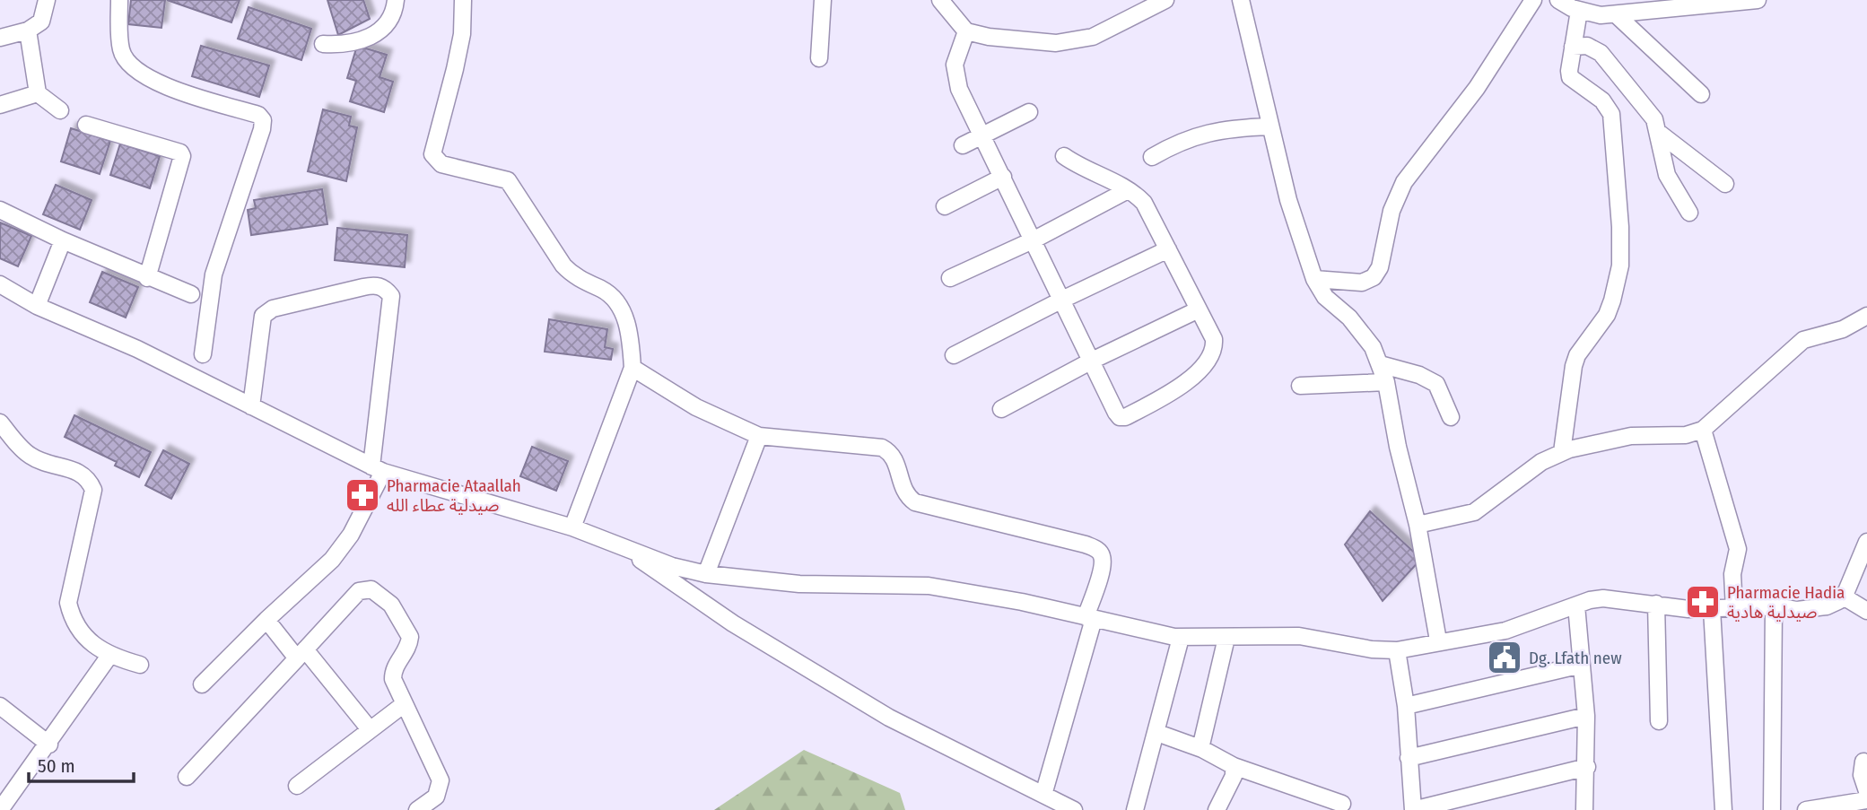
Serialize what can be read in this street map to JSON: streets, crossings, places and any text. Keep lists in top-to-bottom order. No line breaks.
{"places":{"pharmacy":["Pharmacie Ataallah صيدلية عطاء الله","Pharmacie Hadia صيدلية هادية"],"public building":["Dg. Lfath new"]},"scale_bar":"50 m"}
